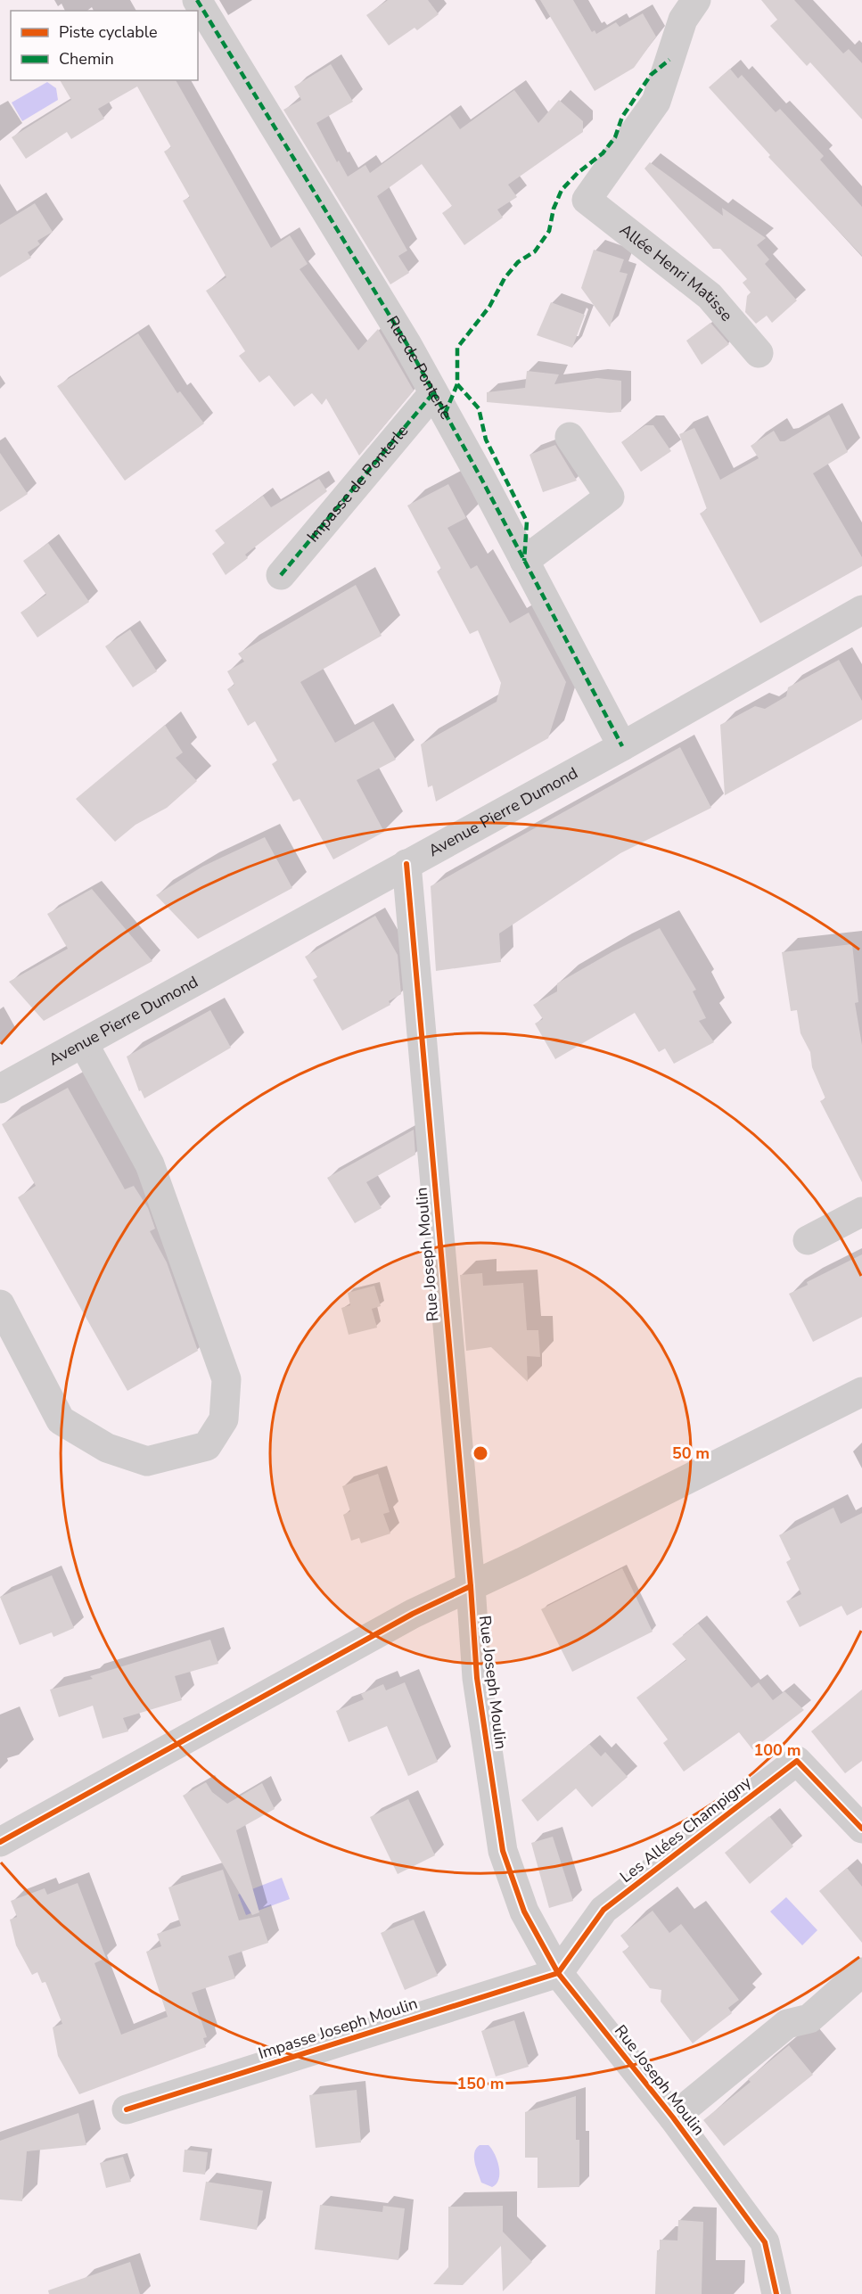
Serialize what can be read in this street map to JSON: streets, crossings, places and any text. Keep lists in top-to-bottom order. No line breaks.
{"streets":{"street":["Allée Henri Matisse","Rue de Ponterle","Impasse de Ponterle","Avenue Pierre Dumond","Rue Joseph Moulin","Les Allées Champigny","Impasse Joseph Moulin"]},"crossings":[["Rue de Ponterle","Impasse de Ponterle"],["Rue de Ponterle","Avenue Pierre Dumond"],["Avenue Pierre Dumond","Rue Joseph Moulin"],["Rue Joseph Moulin","Les Allées Champigny"],["Rue Joseph Moulin","Impasse Joseph Moulin"],["Les Allées Champigny","Impasse Joseph Moulin"]],"legend":["Piste cyclable","Chemin"],"rings":["50 m","100 m","150 m"]}
